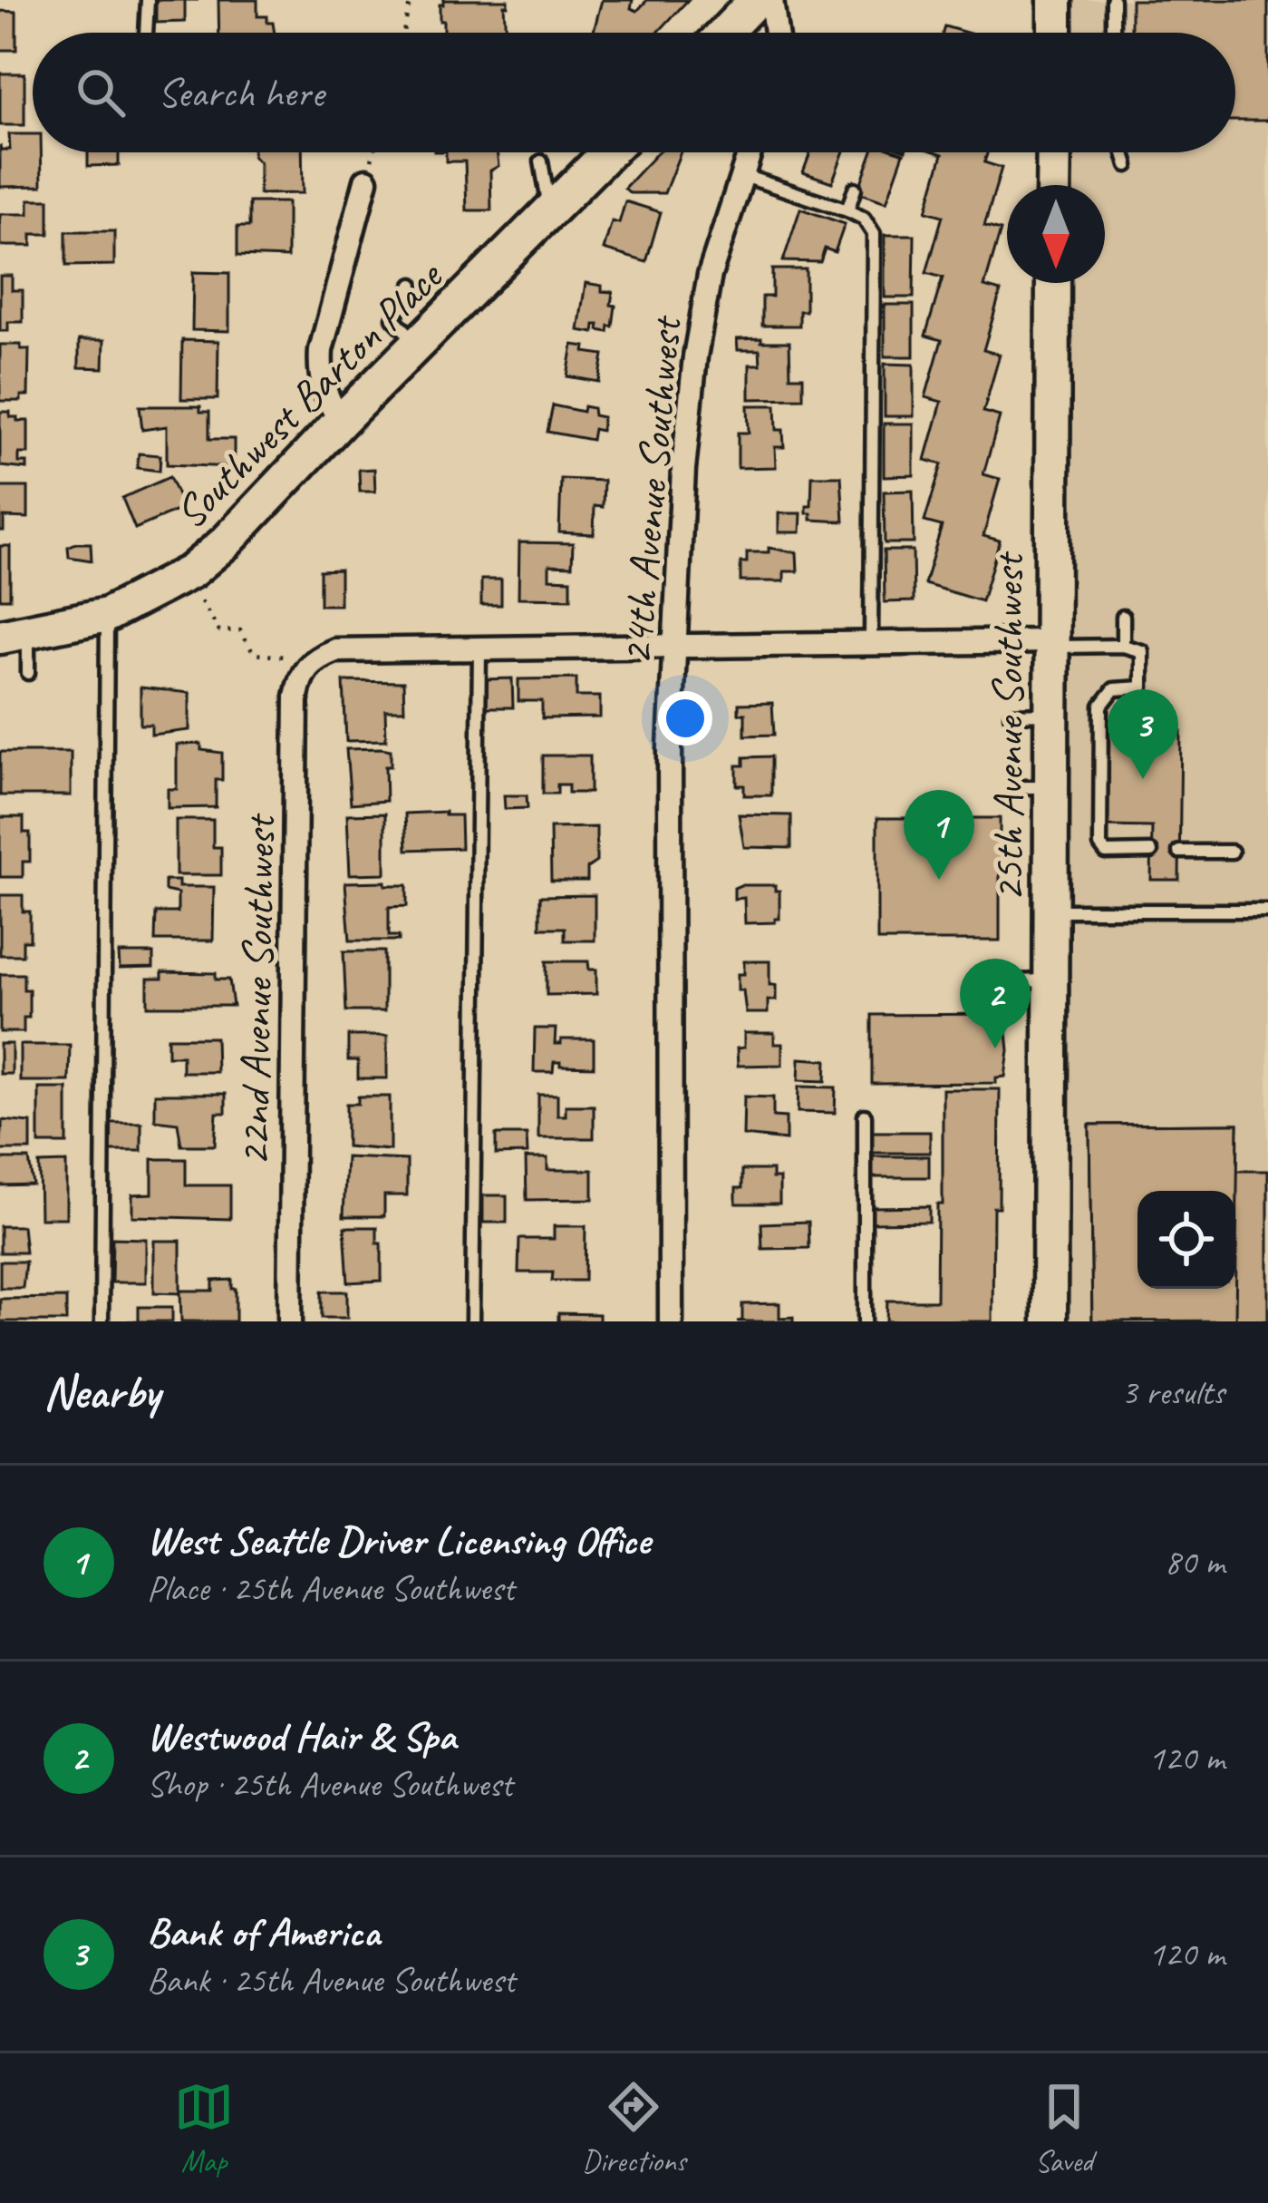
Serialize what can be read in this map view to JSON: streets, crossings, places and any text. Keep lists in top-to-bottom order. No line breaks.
{"streets":{"street":["Southwest Barton Place","24th Avenue Southwest","25th Avenue Southwest","22nd Avenue Southwest"]},"north":"bottom","page":{"search":"Search here","pins":["3","1","2"],"heading":["Nearby","3 results"],"list":[{"mark":"1","name":"West Seattle Driver Licensing Office","note":"Place · 25th Avenue Southwest","value":"80 m"},{"mark":"2","name":"Westwood Hair & Spa","note":"Shop · 25th Avenue Southwest","value":"120 m"},{"mark":"3","name":"Bank of America","note":"Bank · 25th Avenue Southwest","value":"120 m"}],"nav":["Map","Directions","Saved"]}}
